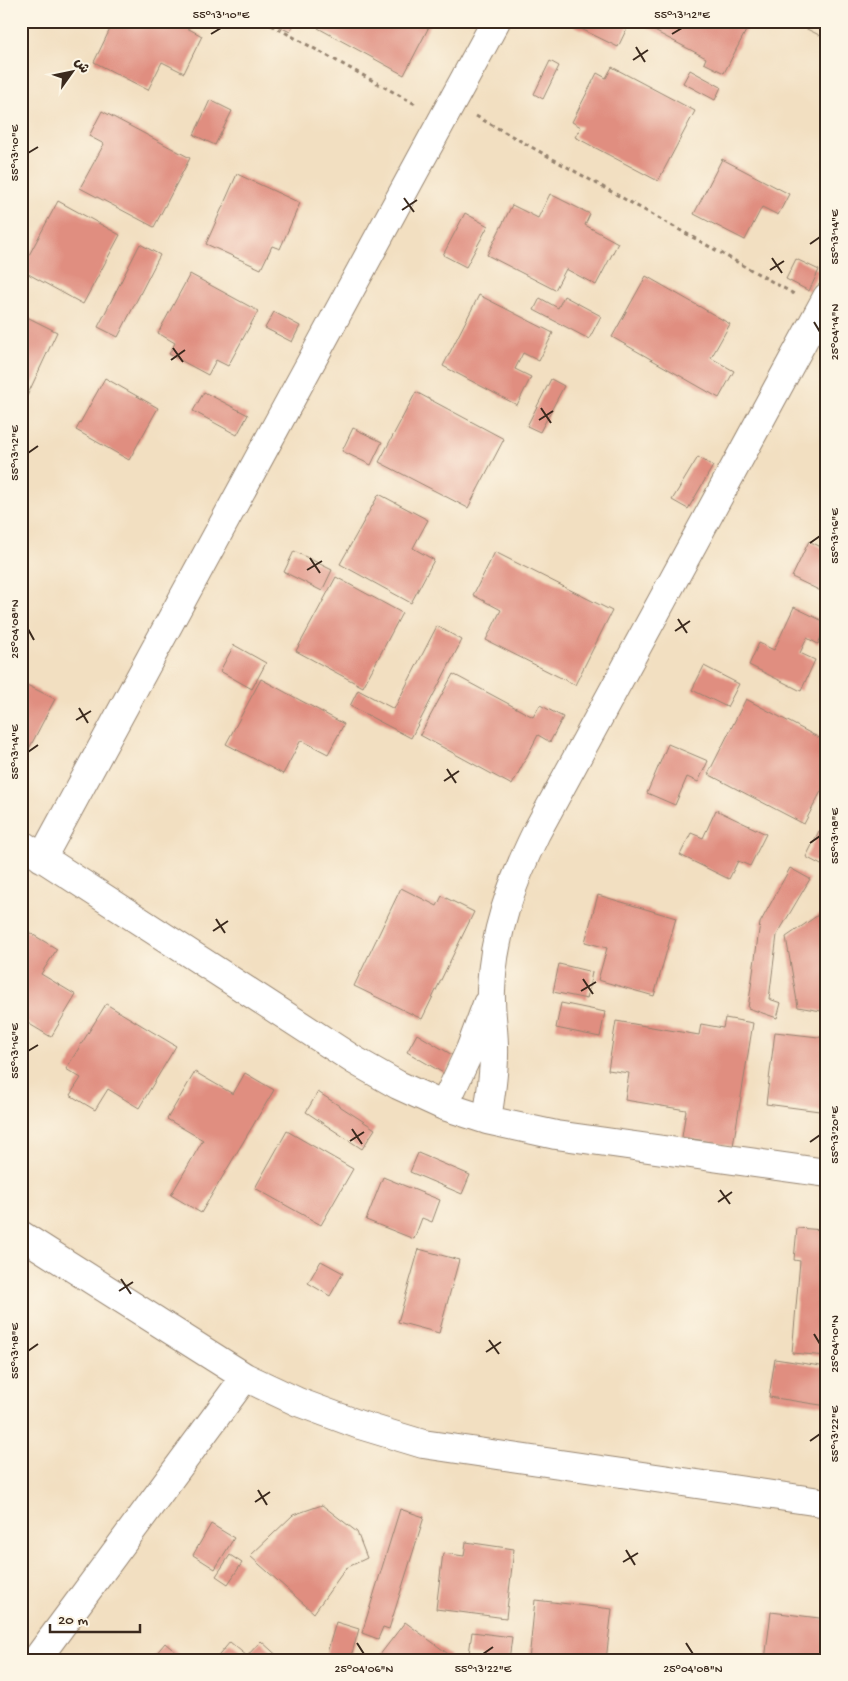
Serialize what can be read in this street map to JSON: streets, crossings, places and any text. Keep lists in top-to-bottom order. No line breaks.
{"scale_bar":"20 m","north":"top right","coordinates":["55°13'10\"E","55°13'12\"E","55°13'14\"E","25°04'14\"N","55°13'16\"E","25°04'08\"N","55°13'18\"E","55°13'20\"E","25°04'10\"N","55°13'22\"E","25°04'06\"N"]}
